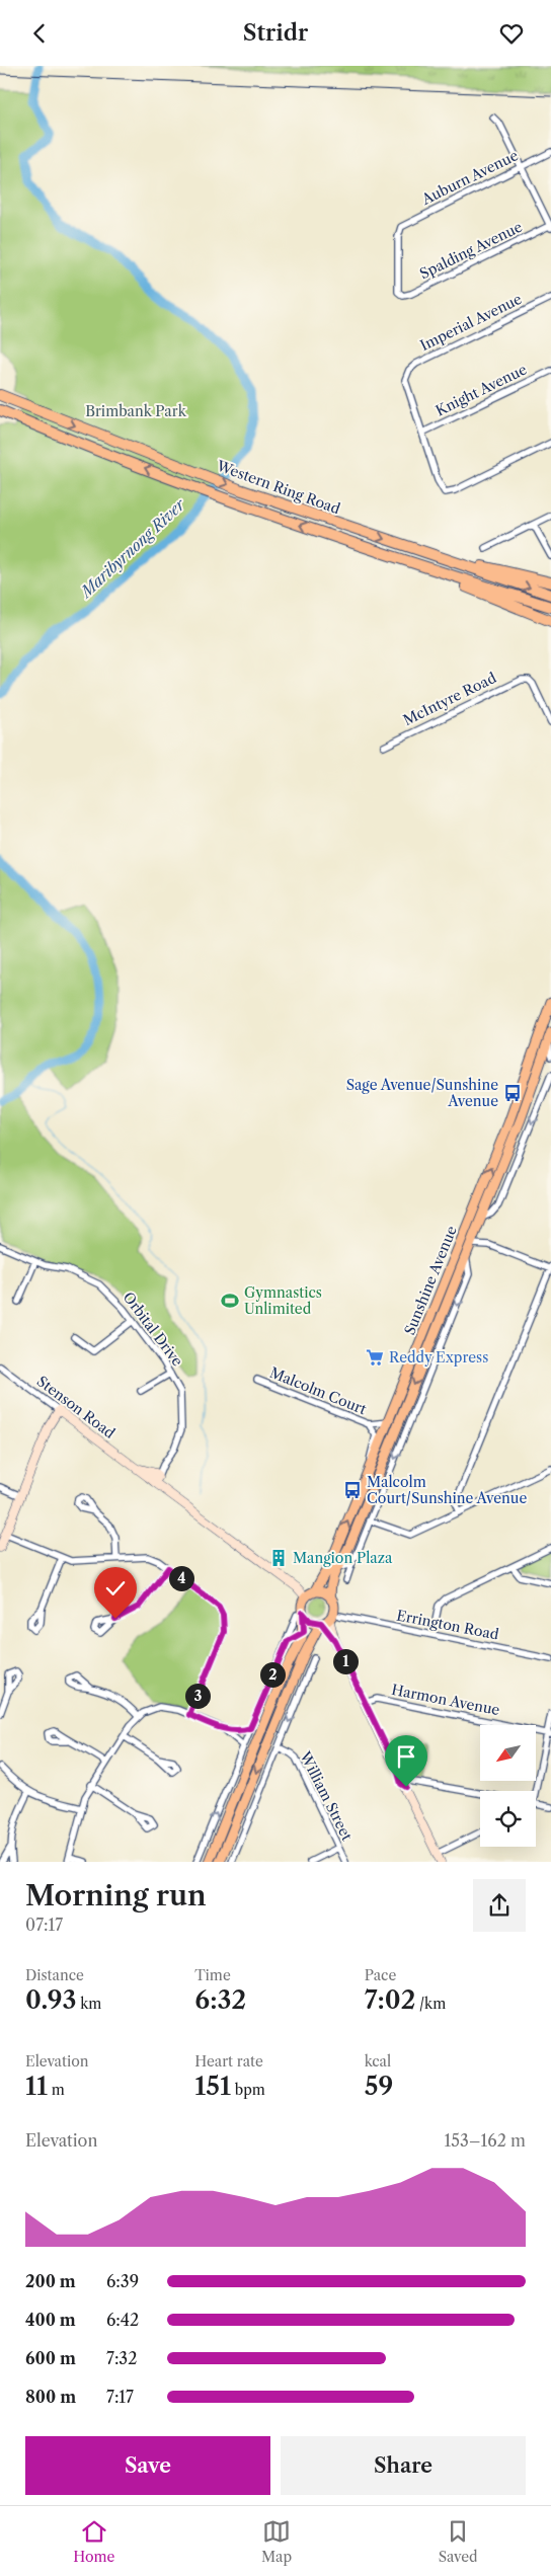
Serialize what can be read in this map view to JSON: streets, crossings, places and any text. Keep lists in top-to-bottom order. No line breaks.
{"streets":{"highway":["Western Ring Road"],"main road":["Sunshine Avenue"],"street":["Auburn Avenue","Spalding Avenue","Imperial Avenue","Knight Avenue","McIntyre Road","Orbital Drive","Malcolm Court","Stenson Road","Errington Road","Harmon Avenue","William Street"]},"crossings":[["Auburn Avenue","Spalding Avenue"],["Imperial Avenue","Knight Avenue"],["Sunshine Avenue","Malcolm Court"],["Sunshine Avenue","Stenson Road"],["Orbital Drive","Stenson Road"]],"water":["Maribyrnong River"],"parks":["Brimbank Park"],"places":{"bus stop":["Sage Avenue/Sunshine Avenue","Malcolm Court/Sunshine Avenue"],"sports":["Gymnastics Unlimited"],"supermarket":["Reddy Express"],"building":["Mangion Plaza"]},"north":"bottom left","page":{"header":"Stridr","pins":["4","1","2","3"],"heading":["Morning run","07:17"],"stats":[["Distance","0.93 km"],["Time","6:32"],["Pace","7:02 /km"],["Elevation","11 m"],["Heart rate","151 bpm"],["kcal","59"]],"chart":["Elevation","153–162 m"],"list":[{"name":"200 m","note":"6:39"},{"name":"400 m","note":"6:42"},{"name":"600 m","note":"7:32"},{"name":"800 m","note":"7:17"}],"buttons":["Save","Share"],"tabs":["Home","Map","Saved"]}}
